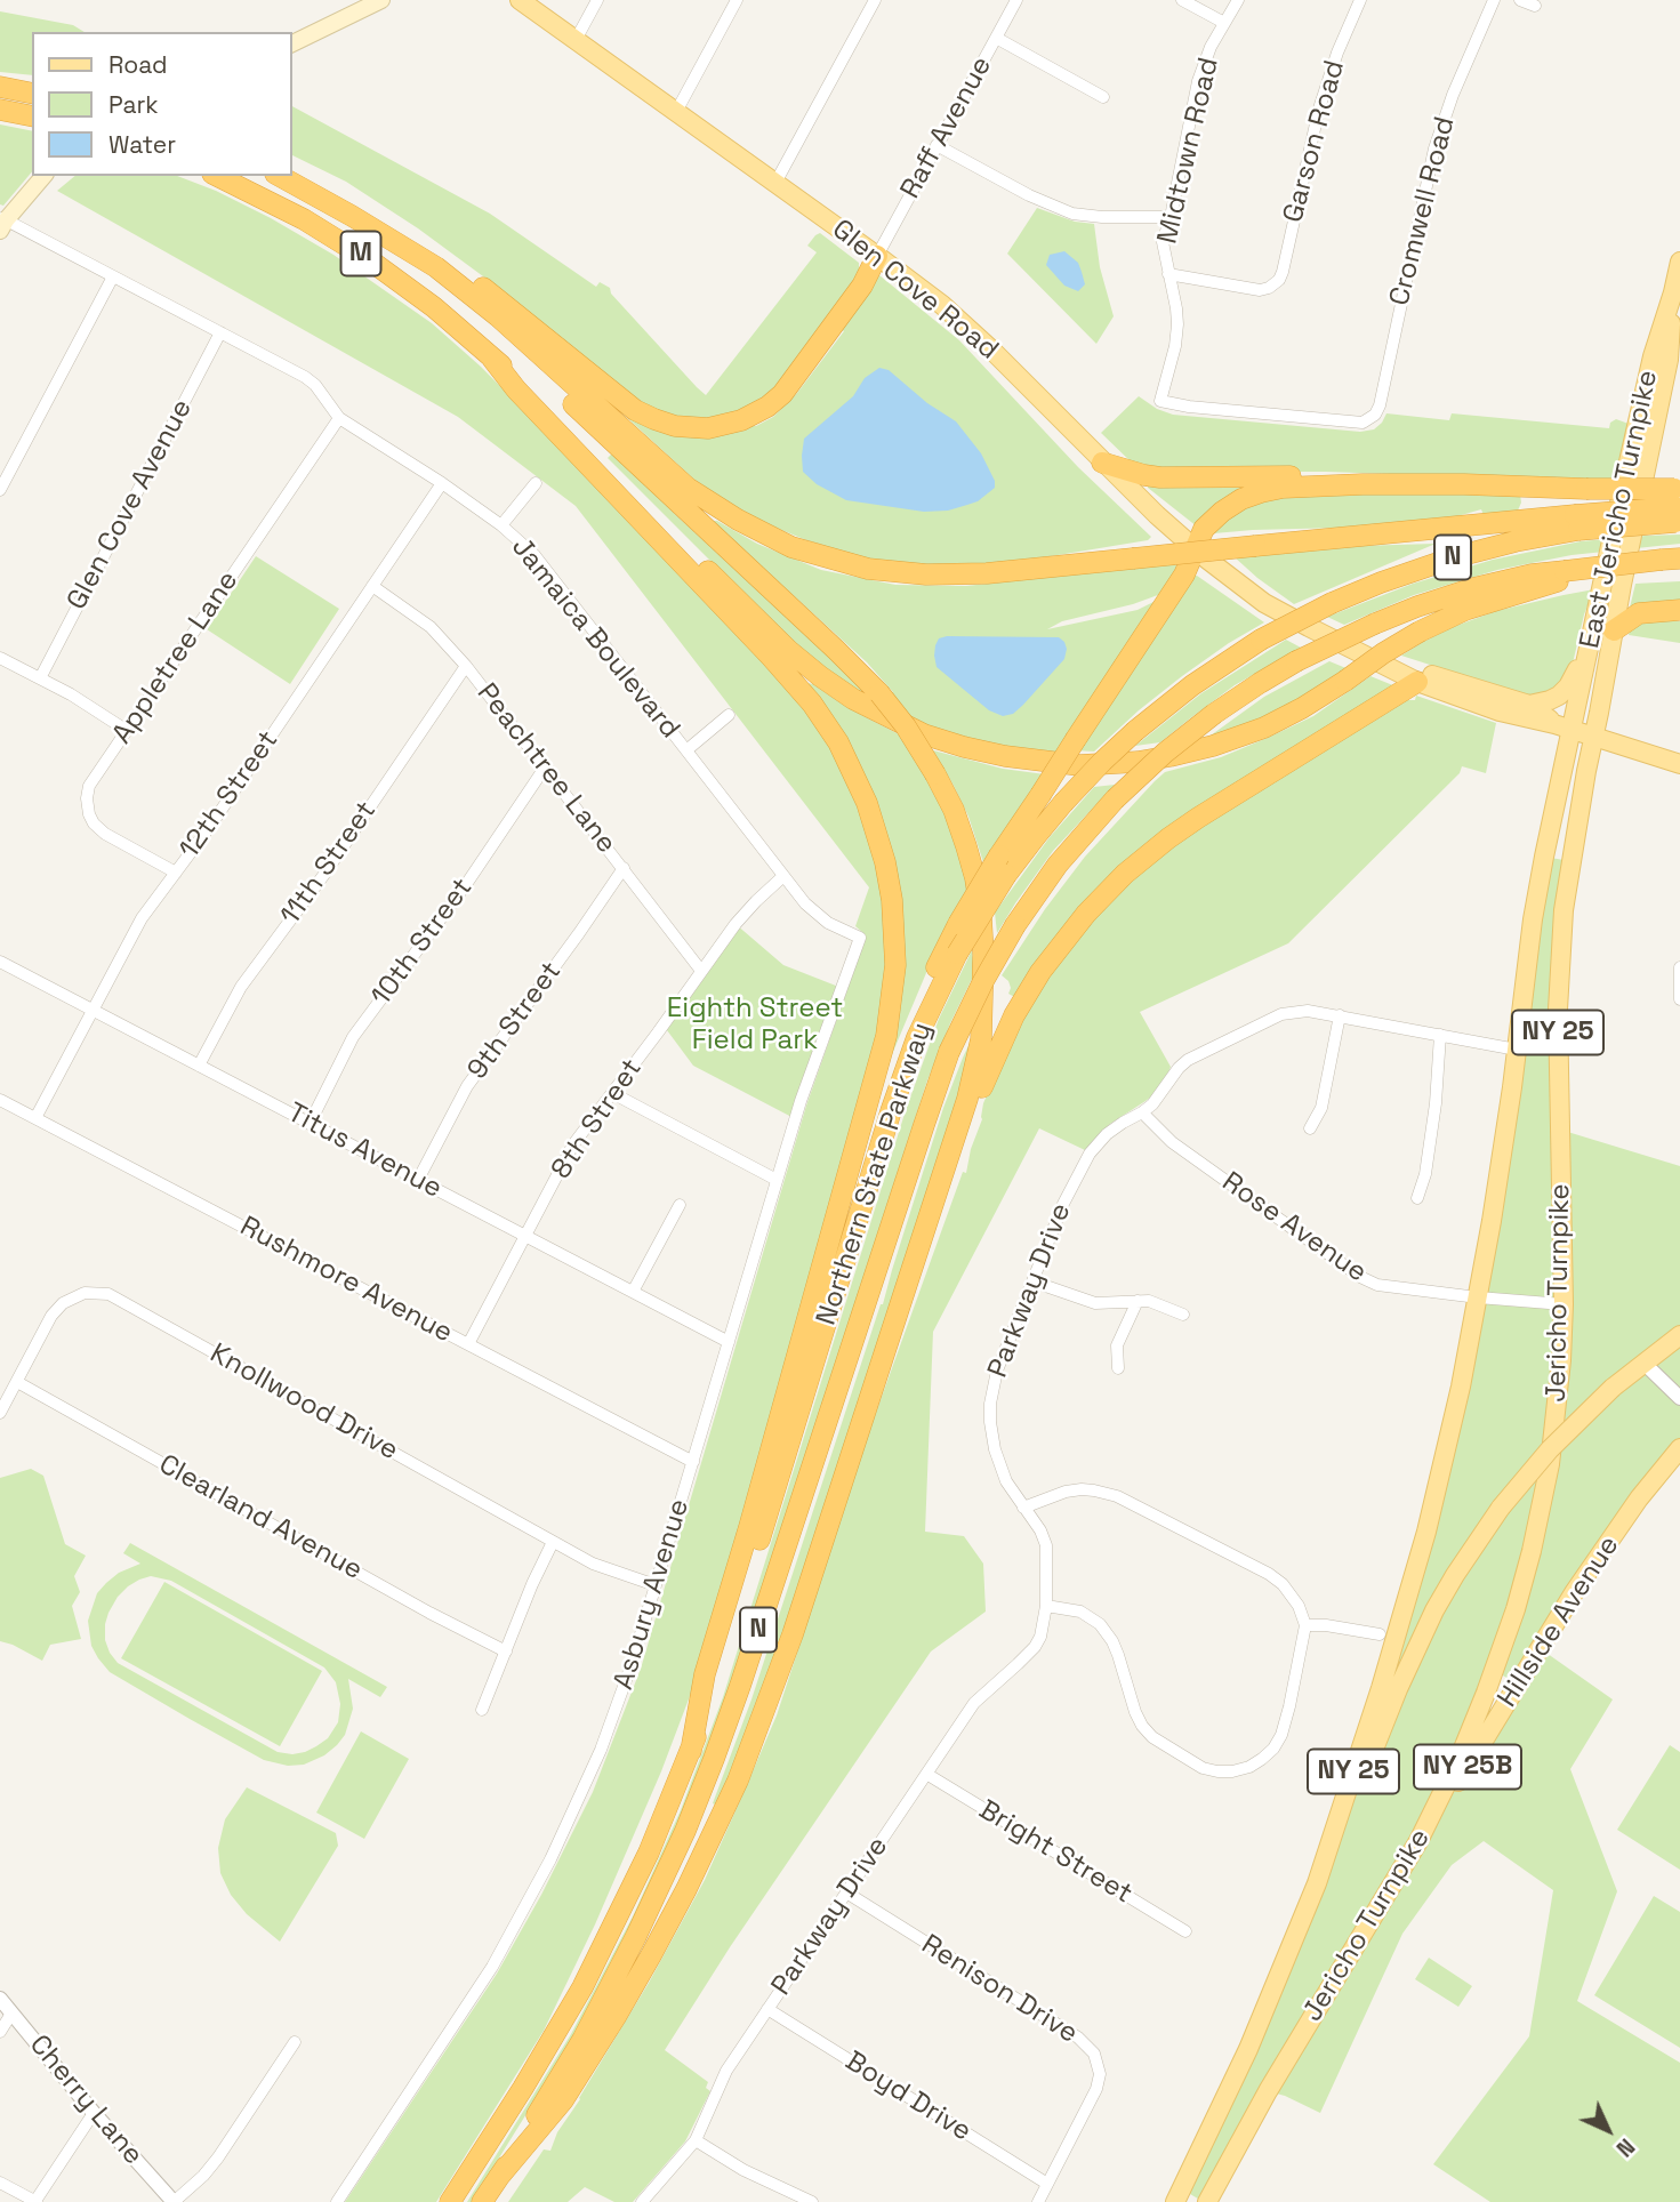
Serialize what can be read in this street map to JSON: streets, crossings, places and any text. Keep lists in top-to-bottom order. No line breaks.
{"streets":{"highway":["M","N","Northern State Parkway"],"main road":["Glen Cove Road","East Jericho Turnpike","NY 25","Jericho Turnpike","Hillside Avenue","NY 25B"],"street":["Raff Avenue","Garson Road","Midtown Road","Cromwell Road","Glen Cove Avenue","Jamaica Boulevard","Appletree Lane","Peachtree Lane","12th Street","11th Street","10th Street","9th Street","8th Street","Titus Avenue","Rose Avenue","Rushmore Avenue","Parkway Drive","Knollwood Drive","Clearland Avenue","Asbury Avenue","Bright Street","Renison Drive","Boyd Drive","Cherry Lane"]},"crossings":[["Raff Avenue","Glen Cove Road"],["Garson Road","Midtown Road"],["Midtown Road","Cromwell Road"],["Glen Cove Road","East Jericho Turnpike"],["Glen Cove Road","Jericho Turnpike"],["Glen Cove Avenue","Jamaica Boulevard"],["East Jericho Turnpike","Jericho Turnpike"],["Jamaica Boulevard","Appletree Lane"],["Jamaica Boulevard","12th Street"],["Jamaica Boulevard","8th Street"],["Jamaica Boulevard","Asbury Avenue"],["Appletree Lane","12th Street"],["Peachtree Lane","12th Street"],["Peachtree Lane","11th Street"],["Peachtree Lane","10th Street"],["Peachtree Lane","9th Street"],["Peachtree Lane","8th Street"],["12th Street","Titus Avenue"],["12th Street","Rushmore Avenue"],["11th Street","Titus Avenue"],["10th Street","Titus Avenue"],["9th Street","Titus Avenue"],["8th Street","Titus Avenue"],["8th Street","Rushmore Avenue"],["Titus Avenue","Asbury Avenue"],["Rose Avenue","Parkway Drive"],["Rose Avenue","Jericho Turnpike"],["Rushmore Avenue","Asbury Avenue"],["Parkway Drive","Jericho Turnpike"],["Parkway Drive","Bright Street"],["Parkway Drive","Renison Drive"],["Parkway Drive","Boyd Drive"],["Jericho Turnpike","Hillside Avenue"],["Jericho Turnpike","NY 25B"],["Knollwood Drive","Clearland Avenue"],["Knollwood Drive","Asbury Avenue"],["Renison Drive","Boyd Drive"]],"parks":["Eighth Street Field Park"],"legend":["Road","Park","Water"],"north":"bottom right"}
